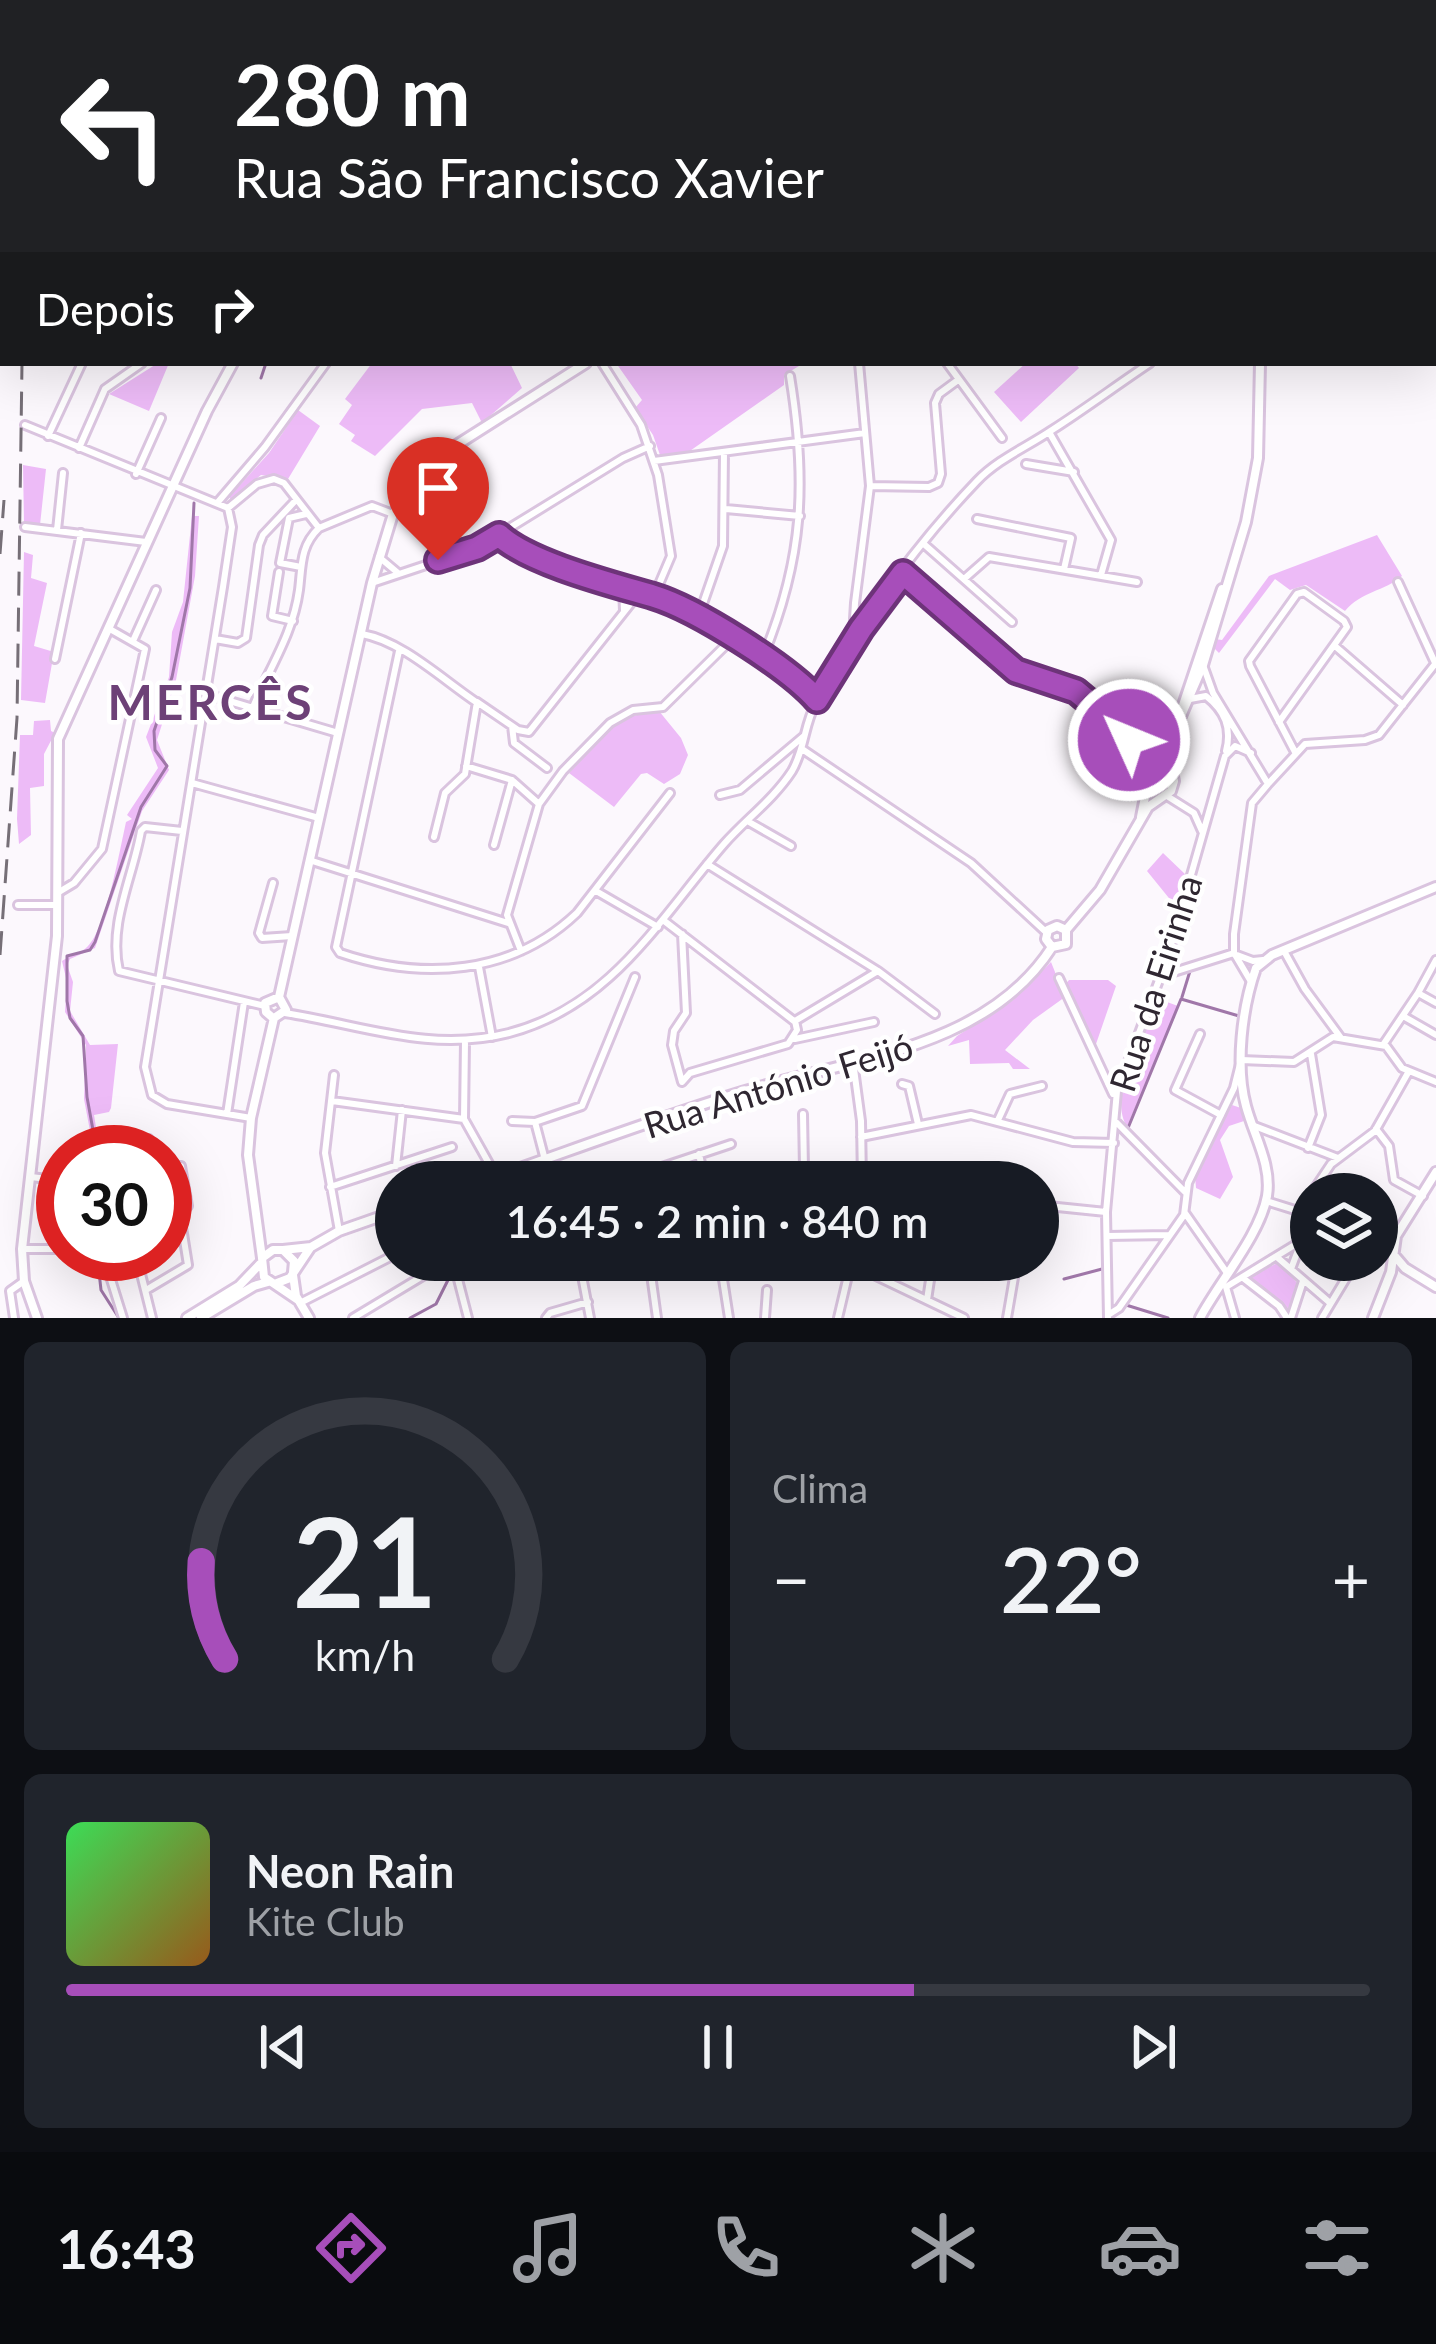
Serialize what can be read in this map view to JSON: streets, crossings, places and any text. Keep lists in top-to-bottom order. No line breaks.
{"streets":{"street":["Rua da Eirinha","Rua António Feijó"]},"districts":["MERCÊS"],"page":{"turn":["280 m","Rua São Francisco Xavier"],"then":"Depois","limit":"30","trip":"16:45 · 2 min · 840 m","tile":"Clima","heat":["−","22°","+"],"song":["Neon Rain","Kite Club"],"tabs":"16:43","gauge":["21","km/h"]}}
